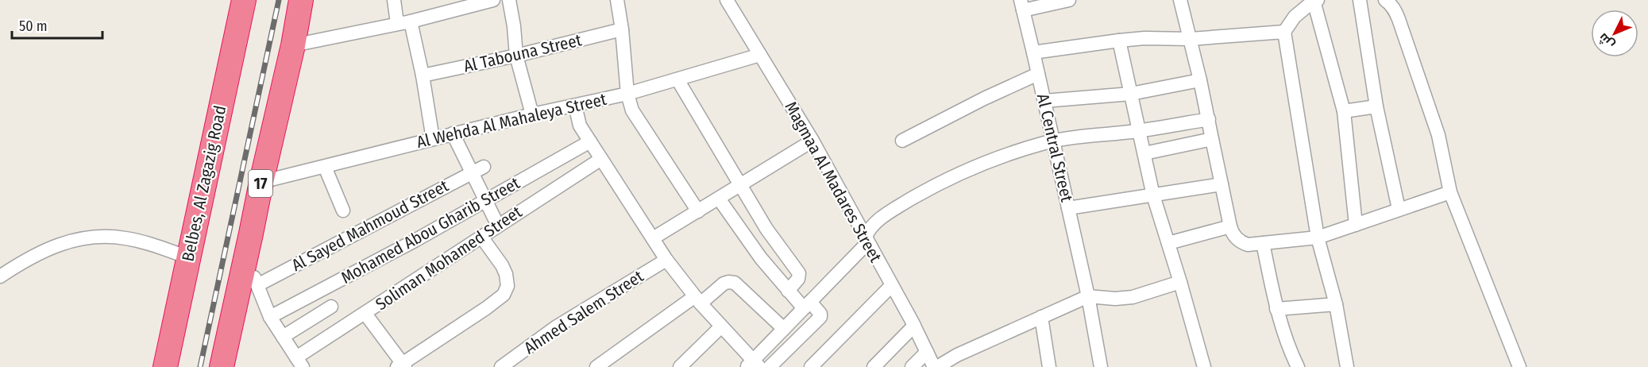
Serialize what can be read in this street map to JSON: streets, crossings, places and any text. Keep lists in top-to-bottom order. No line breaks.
{"streets":{"highway":["Belbes, Al Zagazig Road","17"],"street":["Al Tabouna Street","Al Wehda Al Mahaleya Street","Al Central Street","Magmaa Al Madares Street","Al Sayed Mahmoud Street","Mohamed Abou Gharib Street","Soliman Mohamed Street","Ahmed Salem Street"]},"crossings":[["Al Wehda Al Mahaleya Street","Magmaa Al Madares Street"],["Al Wehda Al Mahaleya Street","17"]],"scale_bar":"50 m","north":"bottom left"}
